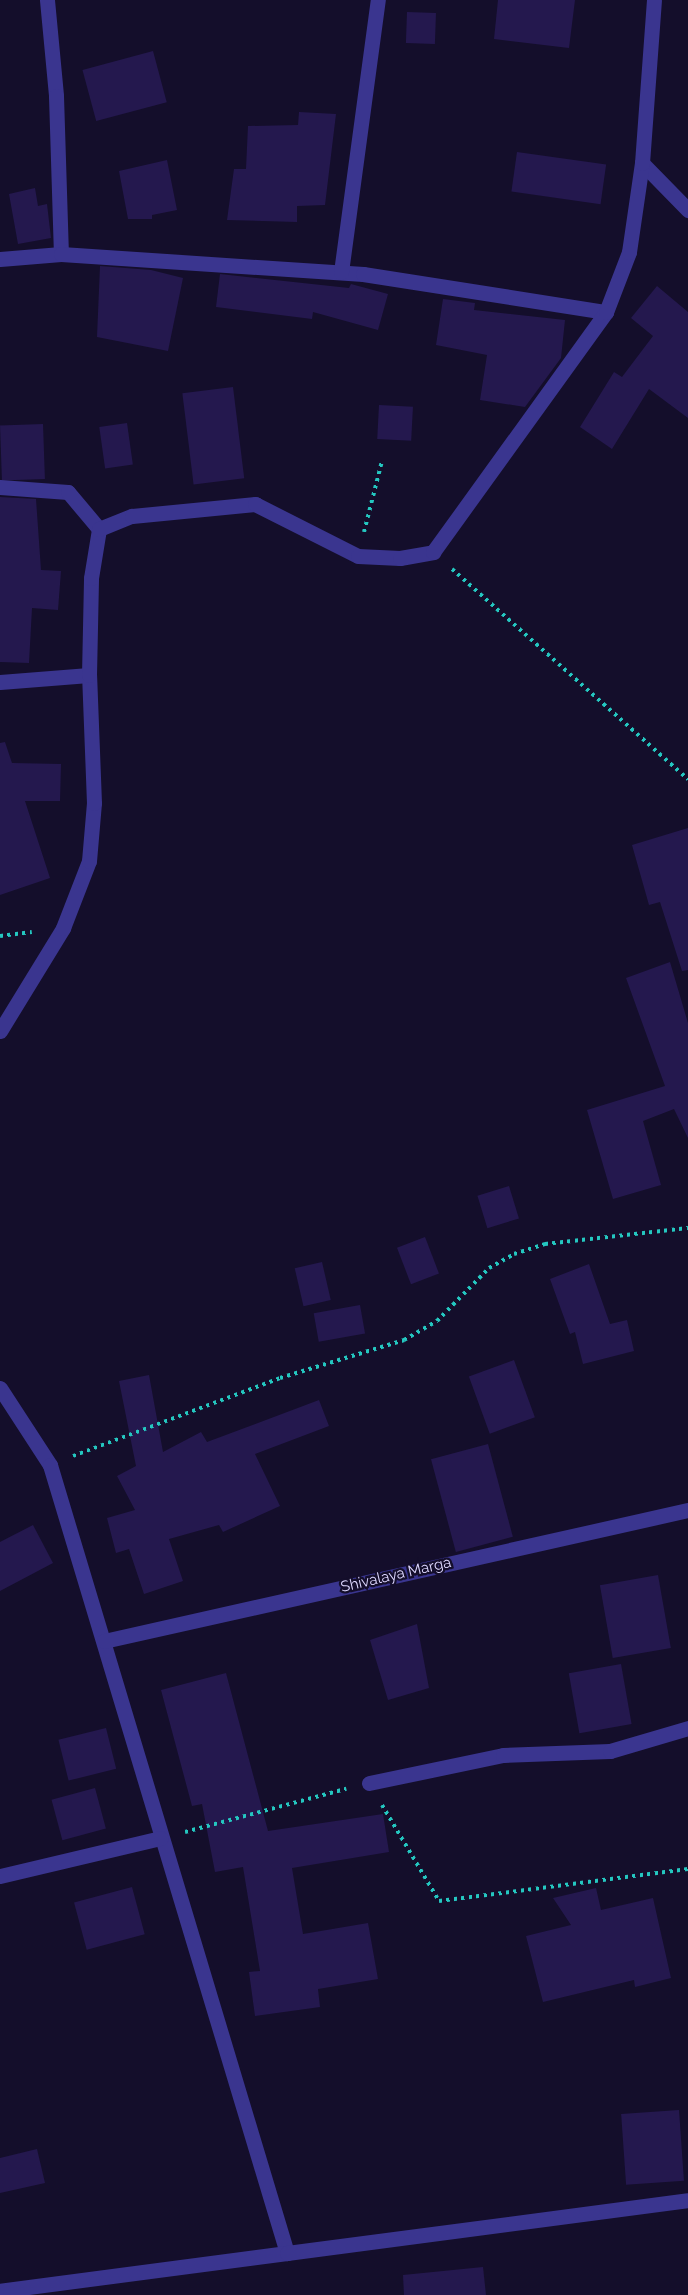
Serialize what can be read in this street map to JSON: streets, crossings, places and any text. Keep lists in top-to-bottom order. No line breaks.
{"streets":{"street":["Shivalaya Marga"]}}
